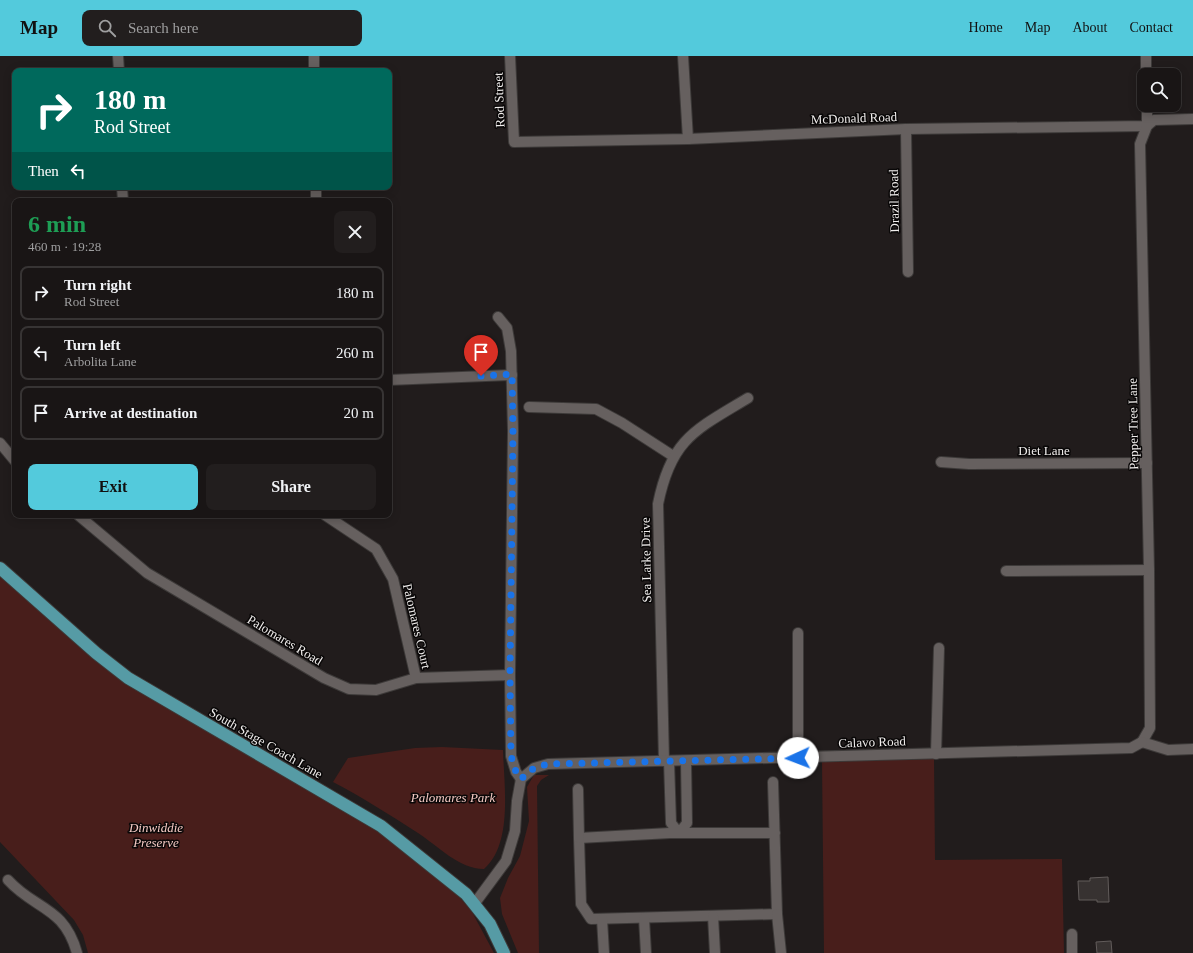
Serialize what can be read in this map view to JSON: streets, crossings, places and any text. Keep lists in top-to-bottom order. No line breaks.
{"streets":{"main road":["South Stage Coach Lane"],"street":["Rod Street","McDonald Road","Drazil Road","Pepper Tree Lane","Diet Lane","Sea Larke Drive","Palomares Court","Palomares Road","Calavo Road"]},"crossings":[["Rod Street","McDonald Road"],["McDonald Road","Drazil Road"],["McDonald Road","Pepper Tree Lane"],["Pepper Tree Lane","Diet Lane"],["Pepper Tree Lane","Calavo Road"],["Sea Larke Drive","Calavo Road"],["Palomares Court","Palomares Road"]],"parks":["Palomares Park","Dinwiddie Preserve"],"page":{"header":"Map","search":"Search here","nav":["Home","Map","About","Contact"],"turn":["180 m","Rod Street"],"then":"Then","heading":["6 min","460 m · 19:28"],"list":[{"name":"Turn right","note":"Rod Street","value":"180 m"},{"name":"Turn left","note":"Arbolita Lane","value":"260 m"},{"name":"Arrive at destination","value":"20 m"}],"buttons":["Exit","Share"]}}
